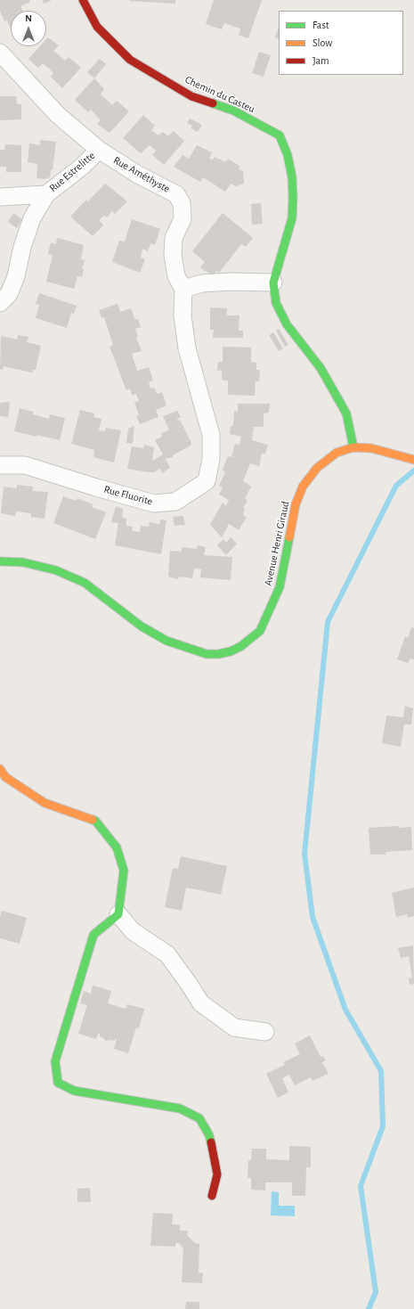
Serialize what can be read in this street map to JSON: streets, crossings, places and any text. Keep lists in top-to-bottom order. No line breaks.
{"streets":{"street":["Chemin du Casteu","Rue Estrelitte","Rue Améthyste","Rue Fluorite","Avenue Henri Giraud"]},"crossings":[["Chemin du Casteu","Avenue Henri Giraud"],["Rue Estrelitte","Rue Améthyste"],["Rue Améthyste","Rue Fluorite"]],"legend":["Fast","Slow","Jam"],"north":"top"}
